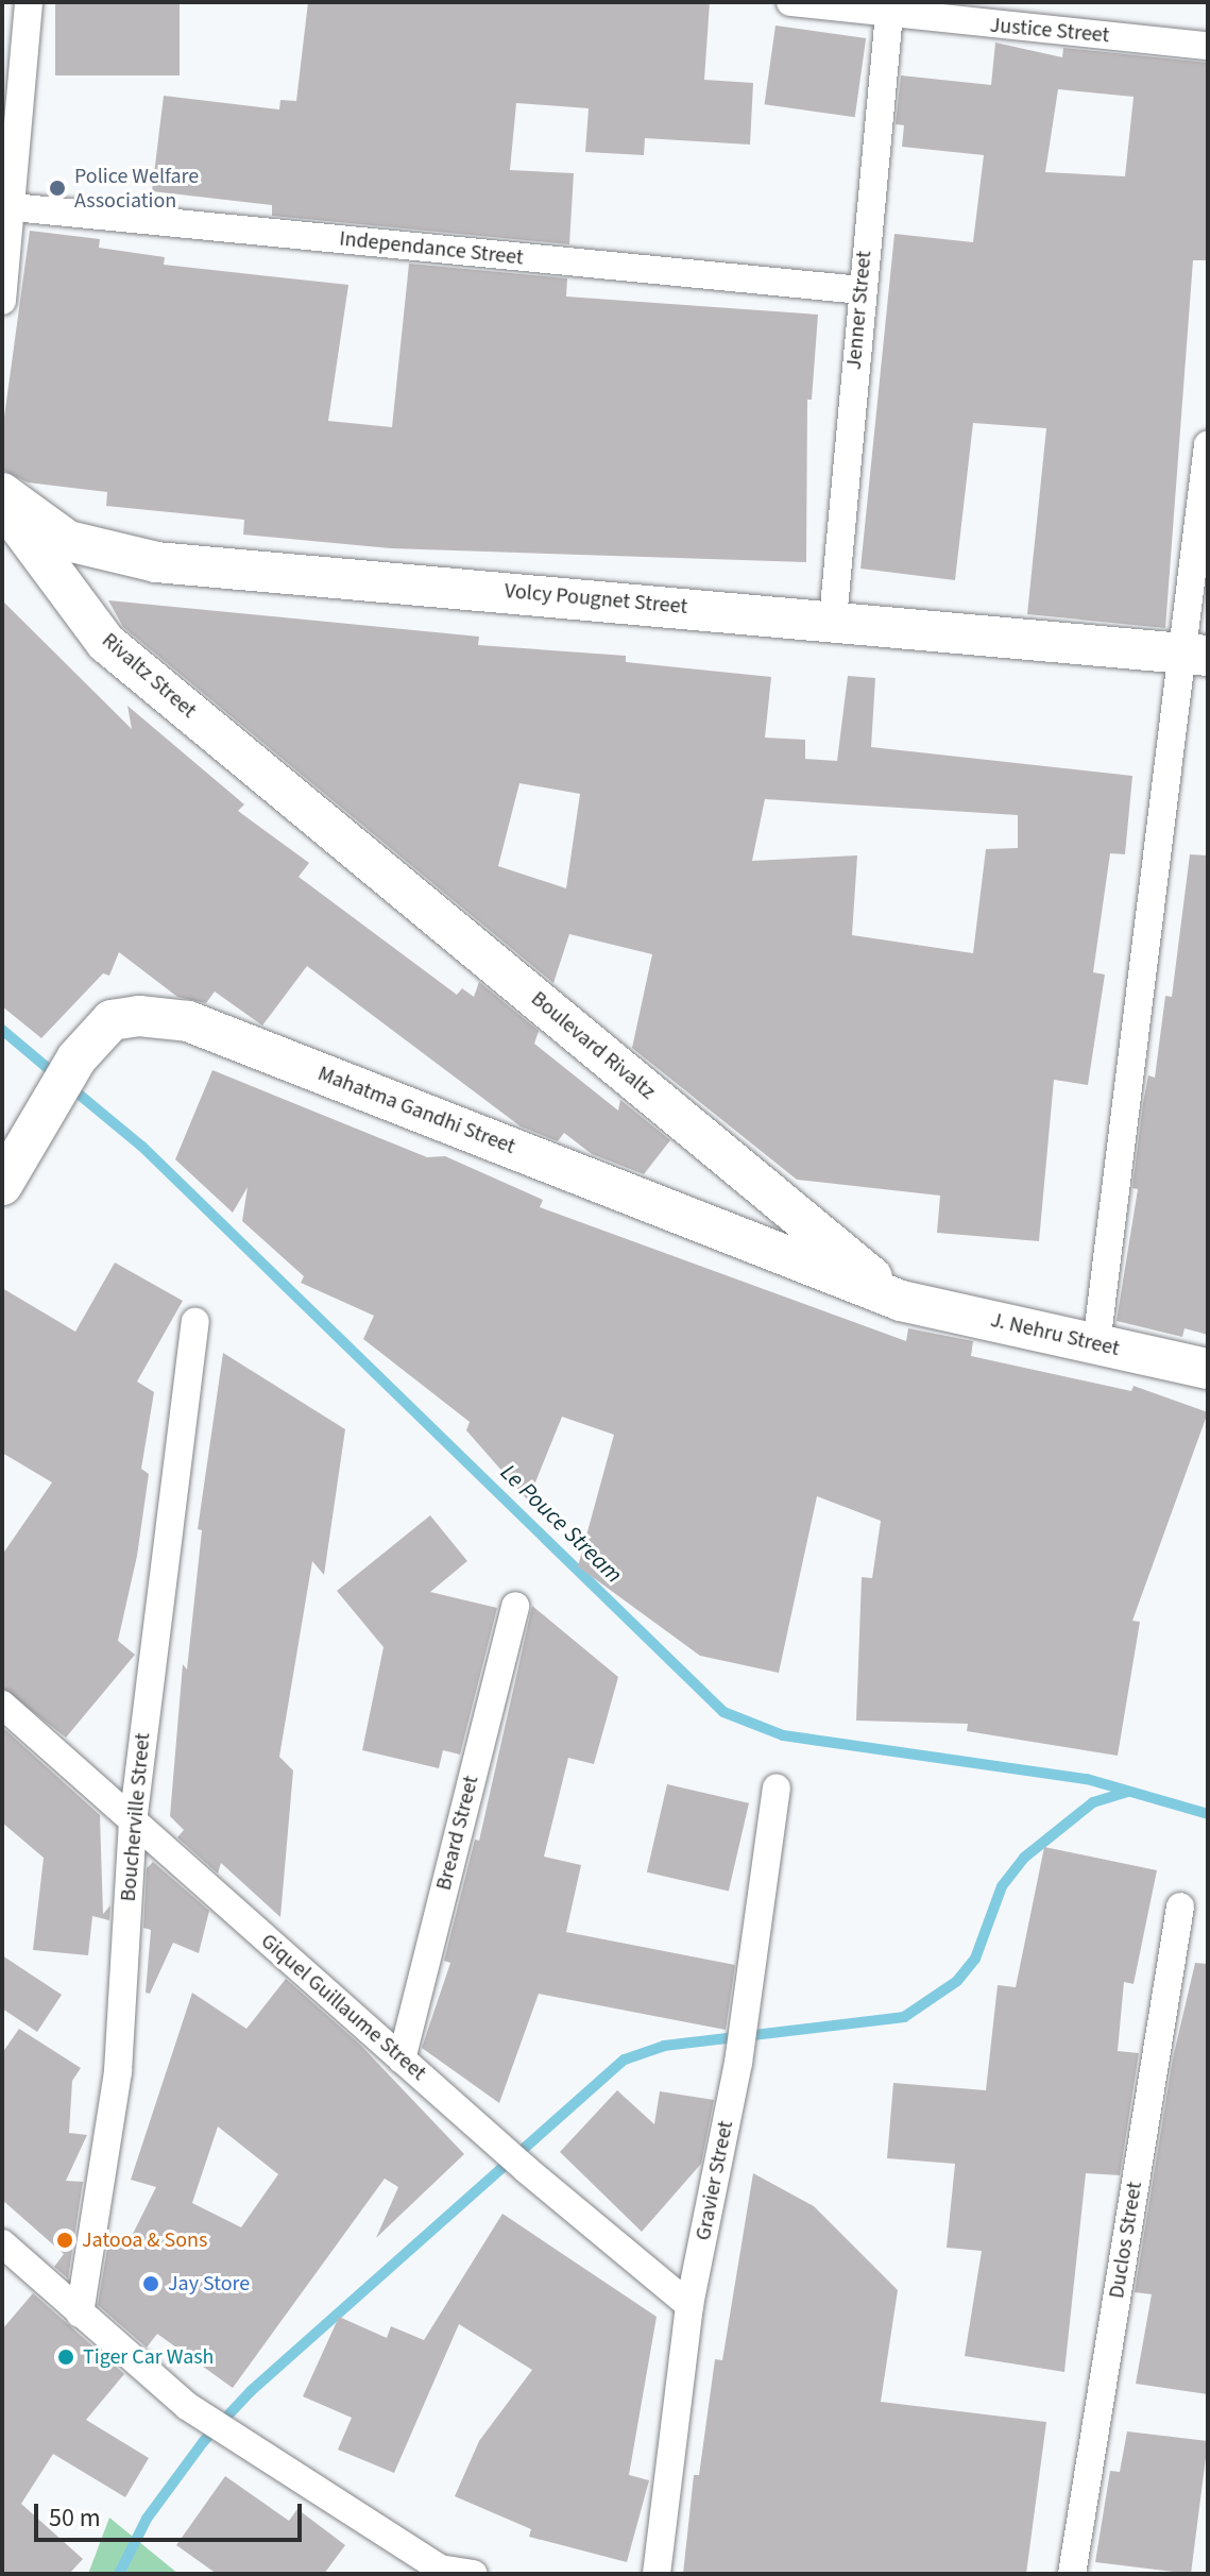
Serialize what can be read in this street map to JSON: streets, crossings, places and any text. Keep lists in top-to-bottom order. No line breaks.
{"streets":{"main road":["Volcy Pougnet Street","Rivaltz Street","Boulevard Rivaltz","Mahatma Gandhi Street","J. Nehru Street"],"street":["Justice Street","Independance Street","Jenner Street","Boucherville Street","Breard Street","Giquel Guillaume Street","Gravier Street","Duclos Street"]},"crossings":[["Justice Street","Jenner Street"],["Independance Street","Jenner Street"],["Jenner Street","Volcy Pougnet Street"],["Rivaltz Street","Boulevard Rivaltz"],["Boulevard Rivaltz","Mahatma Gandhi Street"],["Boulevard Rivaltz","J. Nehru Street"],["Mahatma Gandhi Street","J. Nehru Street"],["Boucherville Street","Giquel Guillaume Street"],["Breard Street","Giquel Guillaume Street"],["Giquel Guillaume Street","Gravier Street"]],"water":["Le Pouce Stream"],"places":["Police Welfare Association","Jatooa & Sons","Jay Store","Tiger Car Wash"],"scale_bar":"50 m"}
